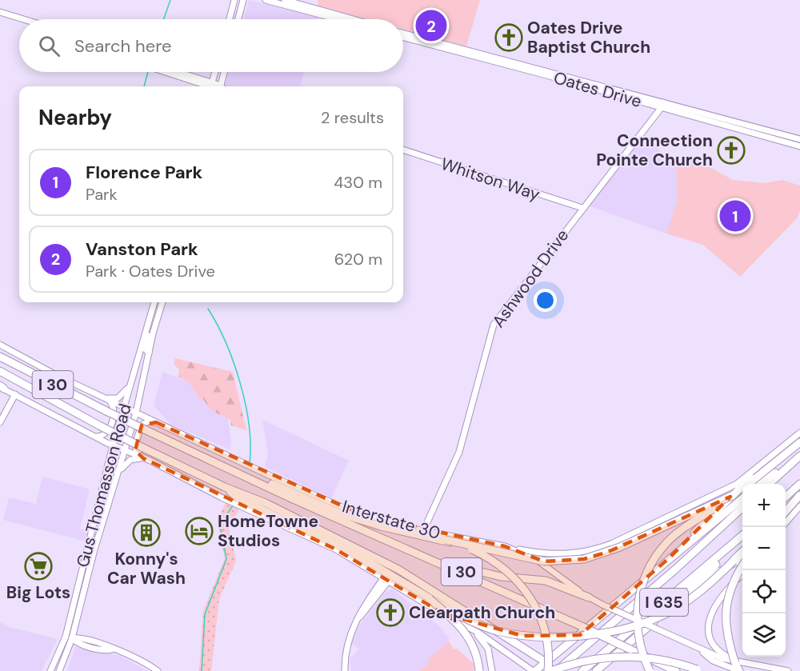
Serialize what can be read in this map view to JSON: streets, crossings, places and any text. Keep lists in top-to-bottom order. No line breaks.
{"streets":{"highway":["I 30","I 635"],"main road":["Oates Drive","Whitson Way","Ashwood Drive","Gus Thomasson Road","Interstate 30"]},"crossings":[["Oates Drive","Ashwood Drive"],["Whitson Way","Ashwood Drive"],["Ashwood Drive","Interstate 30"],["Gus Thomasson Road","Interstate 30"]],"places":{"church":["Oates Drive Baptist Church","Connection Pointe Church","Clearpath Church"],"hotel":["HomeTowne Studios"],"building":["Konny's Car Wash"],"supermarket":["Big Lots"]},"page":{"pins":["2","1"],"search":"Search here","heading":["Nearby","2 results"],"list":[{"mark":"1","name":"Florence Park","note":"Park","value":"430 m"},{"mark":"2","name":"Vanston Park","note":"Park · Oates Drive","value":"620 m"}],"map_buttons":["+","−"]}}
